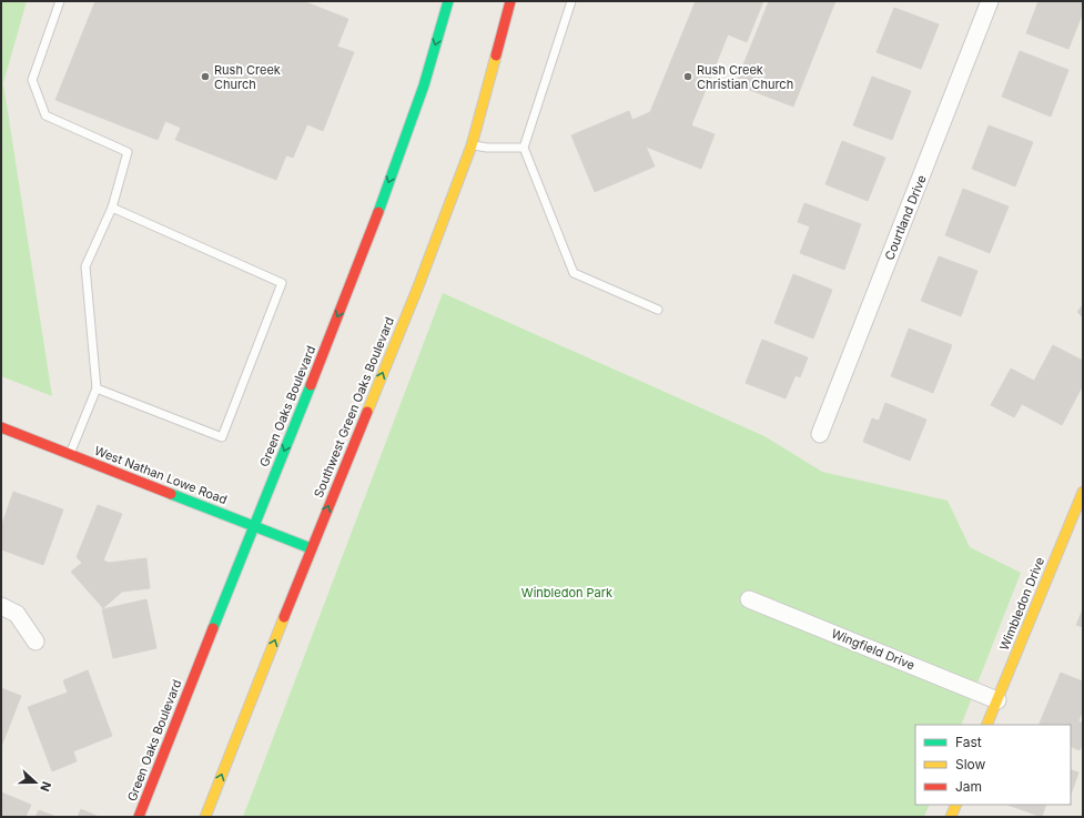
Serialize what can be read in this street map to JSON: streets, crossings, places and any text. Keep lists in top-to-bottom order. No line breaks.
{"streets":{"main road":["Green Oaks Boulevard","Southwest Green Oaks Boulevard","West Nathan Lowe Road","Wimbledon Drive"],"street":["Courtland Drive","Wingfield Drive"]},"crossings":[["Green Oaks Boulevard","West Nathan Lowe Road"],["Southwest Green Oaks Boulevard","West Nathan Lowe Road"],["Wimbledon Drive","Wingfield Drive"]],"one_way":["Green Oaks Boulevard","Southwest Green Oaks Boulevard"],"parks":["Winbledon Park"],"places":["Rush Creek Church","Rush Creek Christian Church"],"legend":["Fast","Slow","Jam"],"north":"right"}
